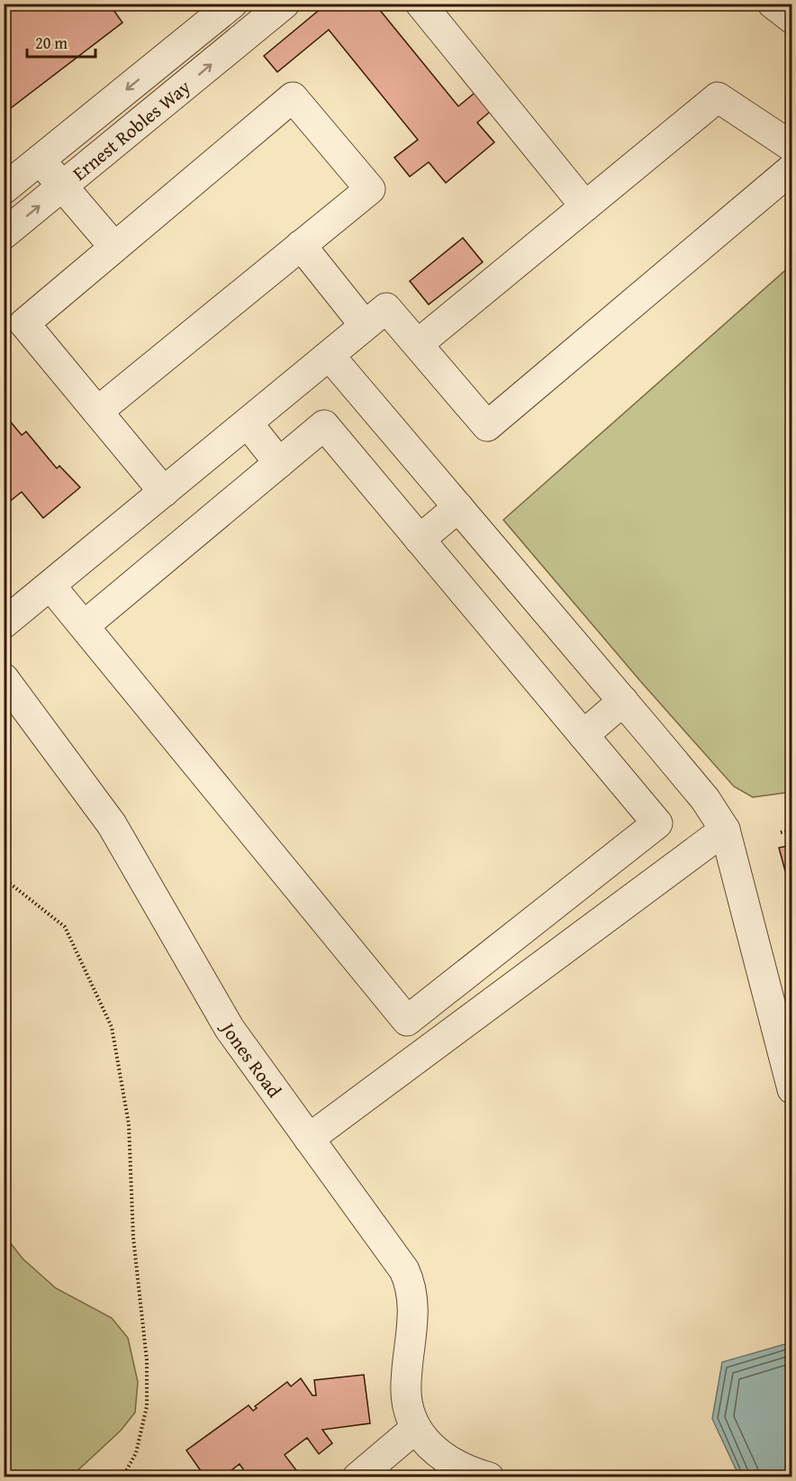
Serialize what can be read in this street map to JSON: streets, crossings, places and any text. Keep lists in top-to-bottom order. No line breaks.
{"streets":{"street":["Ernest Robles Way","Jones Road"]},"scale_bar":"20 m"}
